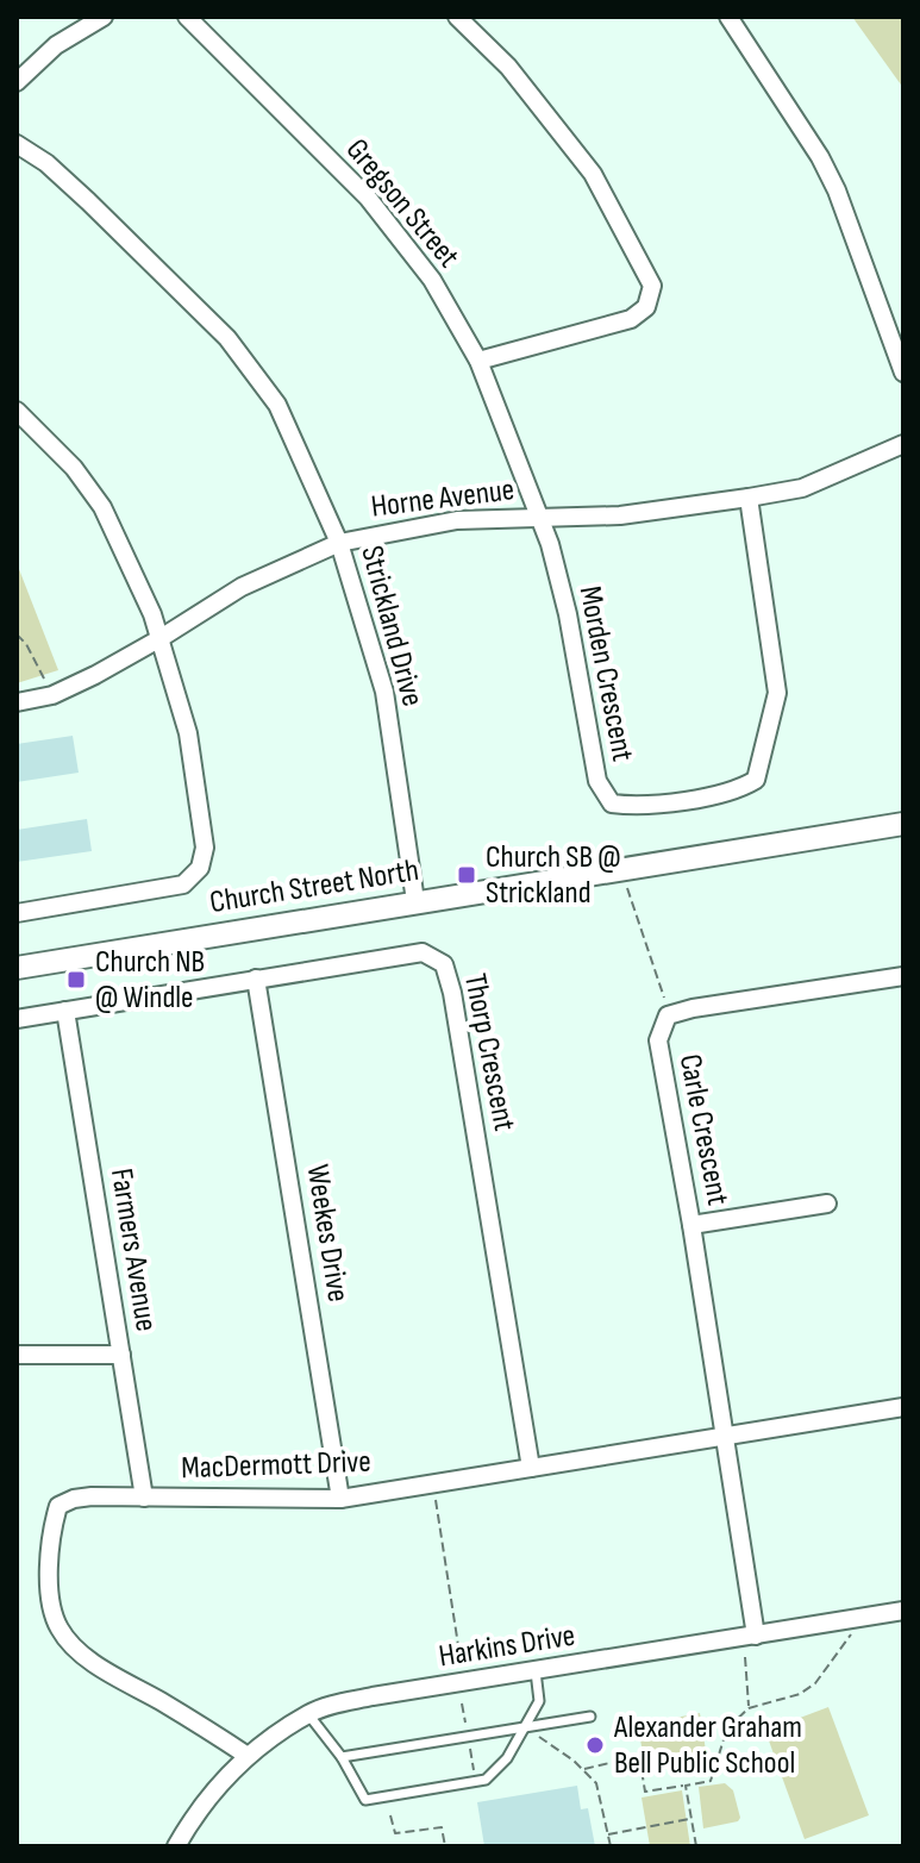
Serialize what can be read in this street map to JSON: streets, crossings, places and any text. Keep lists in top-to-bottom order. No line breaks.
{"streets":{"street":["Gregson Street","Horne Avenue","Strickland Drive","Morden Crescent","Church Street North","Thorp Crescent","Carle Crescent","Weekes Drive","Farmers Avenue","MacDermott Drive","Harkins Drive"]},"crossings":[["Gregson Street","Horne Avenue"],["Gregson Street","Morden Crescent"],["Horne Avenue","Strickland Drive"],["Horne Avenue","Morden Crescent"],["Strickland Drive","Church Street North"],["Thorp Crescent","Weekes Drive"],["Thorp Crescent","Farmers Avenue"],["Thorp Crescent","MacDermott Drive"],["Carle Crescent","MacDermott Drive"],["Carle Crescent","Harkins Drive"],["Weekes Drive","MacDermott Drive"],["Farmers Avenue","MacDermott Drive"],["MacDermott Drive","Harkins Drive"]],"places":{"transit":["Church SB @ Strickland","Church NB @ Windle"],"other":["Alexander Graham Bell Public School"]}}
